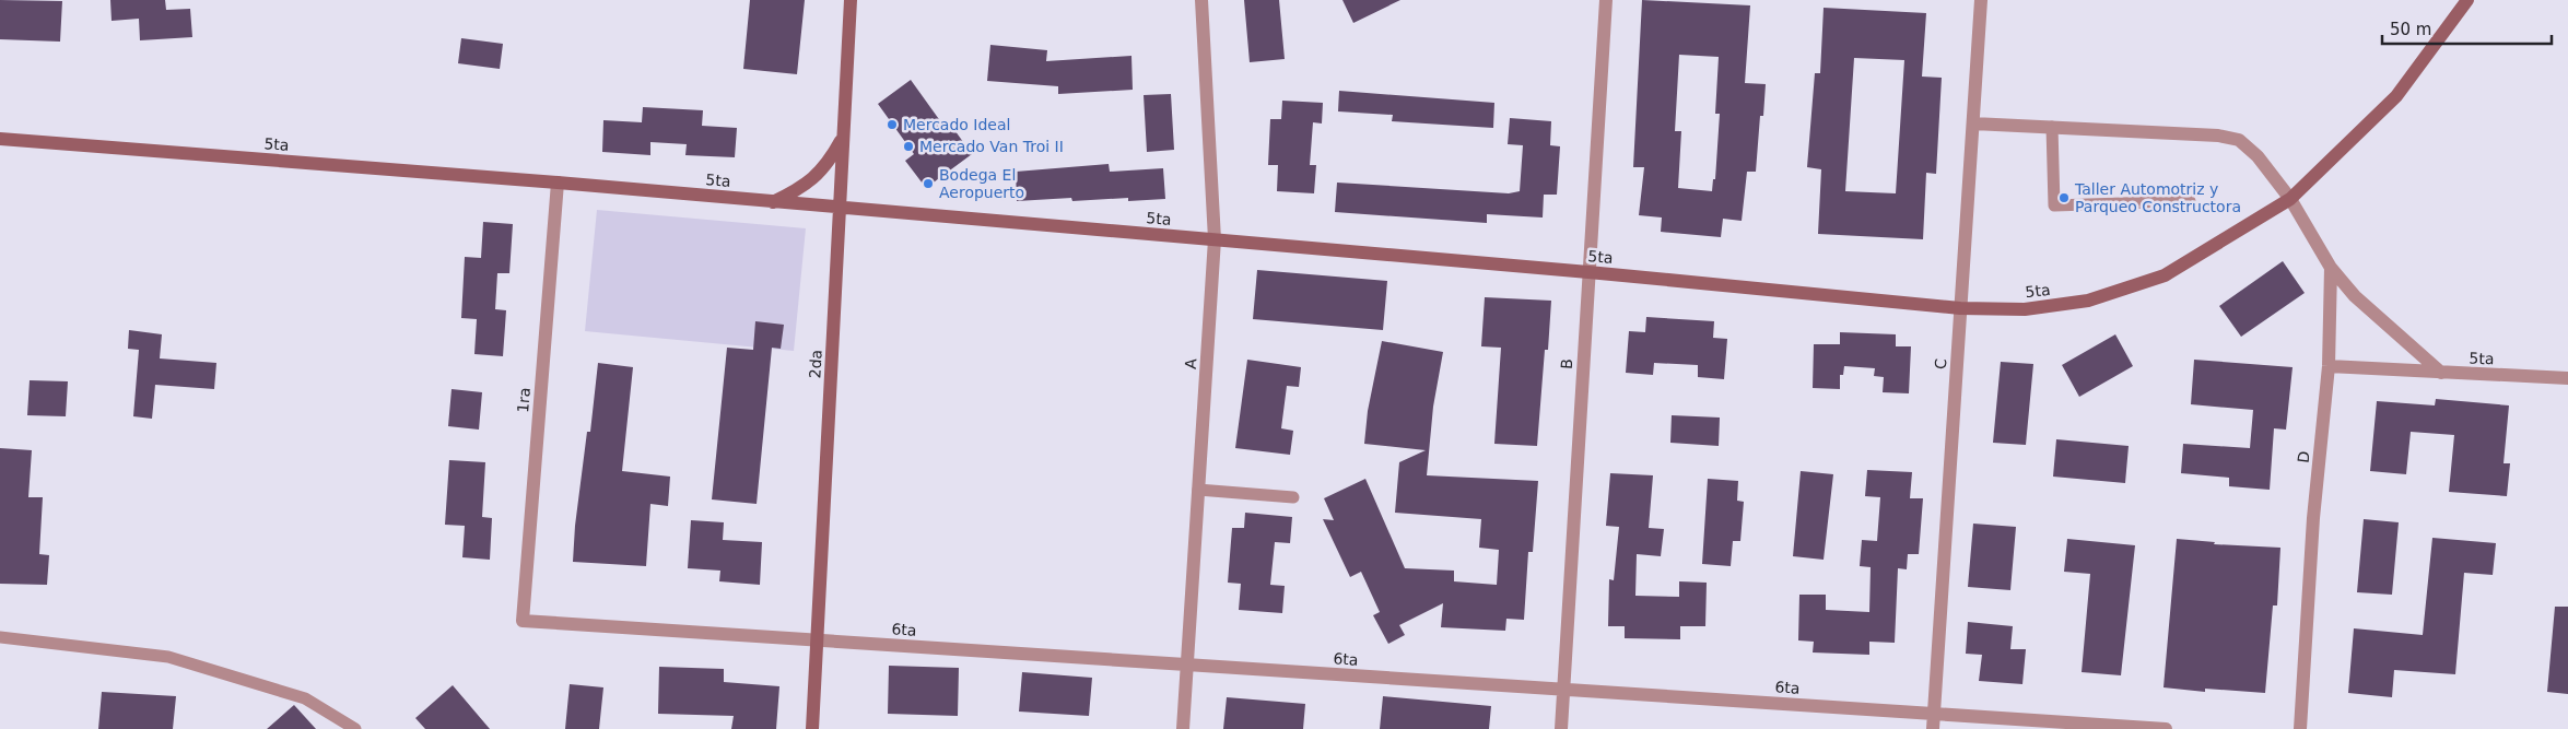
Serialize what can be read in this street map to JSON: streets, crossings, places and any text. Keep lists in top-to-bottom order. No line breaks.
{"streets":{"street":["5ta","2da","A","B","C","1ra","D","6ta"]},"crossings":[["5ta","2da"],["5ta","A"],["5ta","B"],["5ta","C"],["5ta","1ra"],["5ta","D"],["2da","6ta"],["A","6ta"],["B","6ta"],["C","6ta"],["1ra","6ta"]],"places":["Mercado Ideal","Mercado Van Troi II","Bodega El Aeropuerto","Taller Automotriz y Parqueo Constructora"],"scale_bar":"50 m"}
